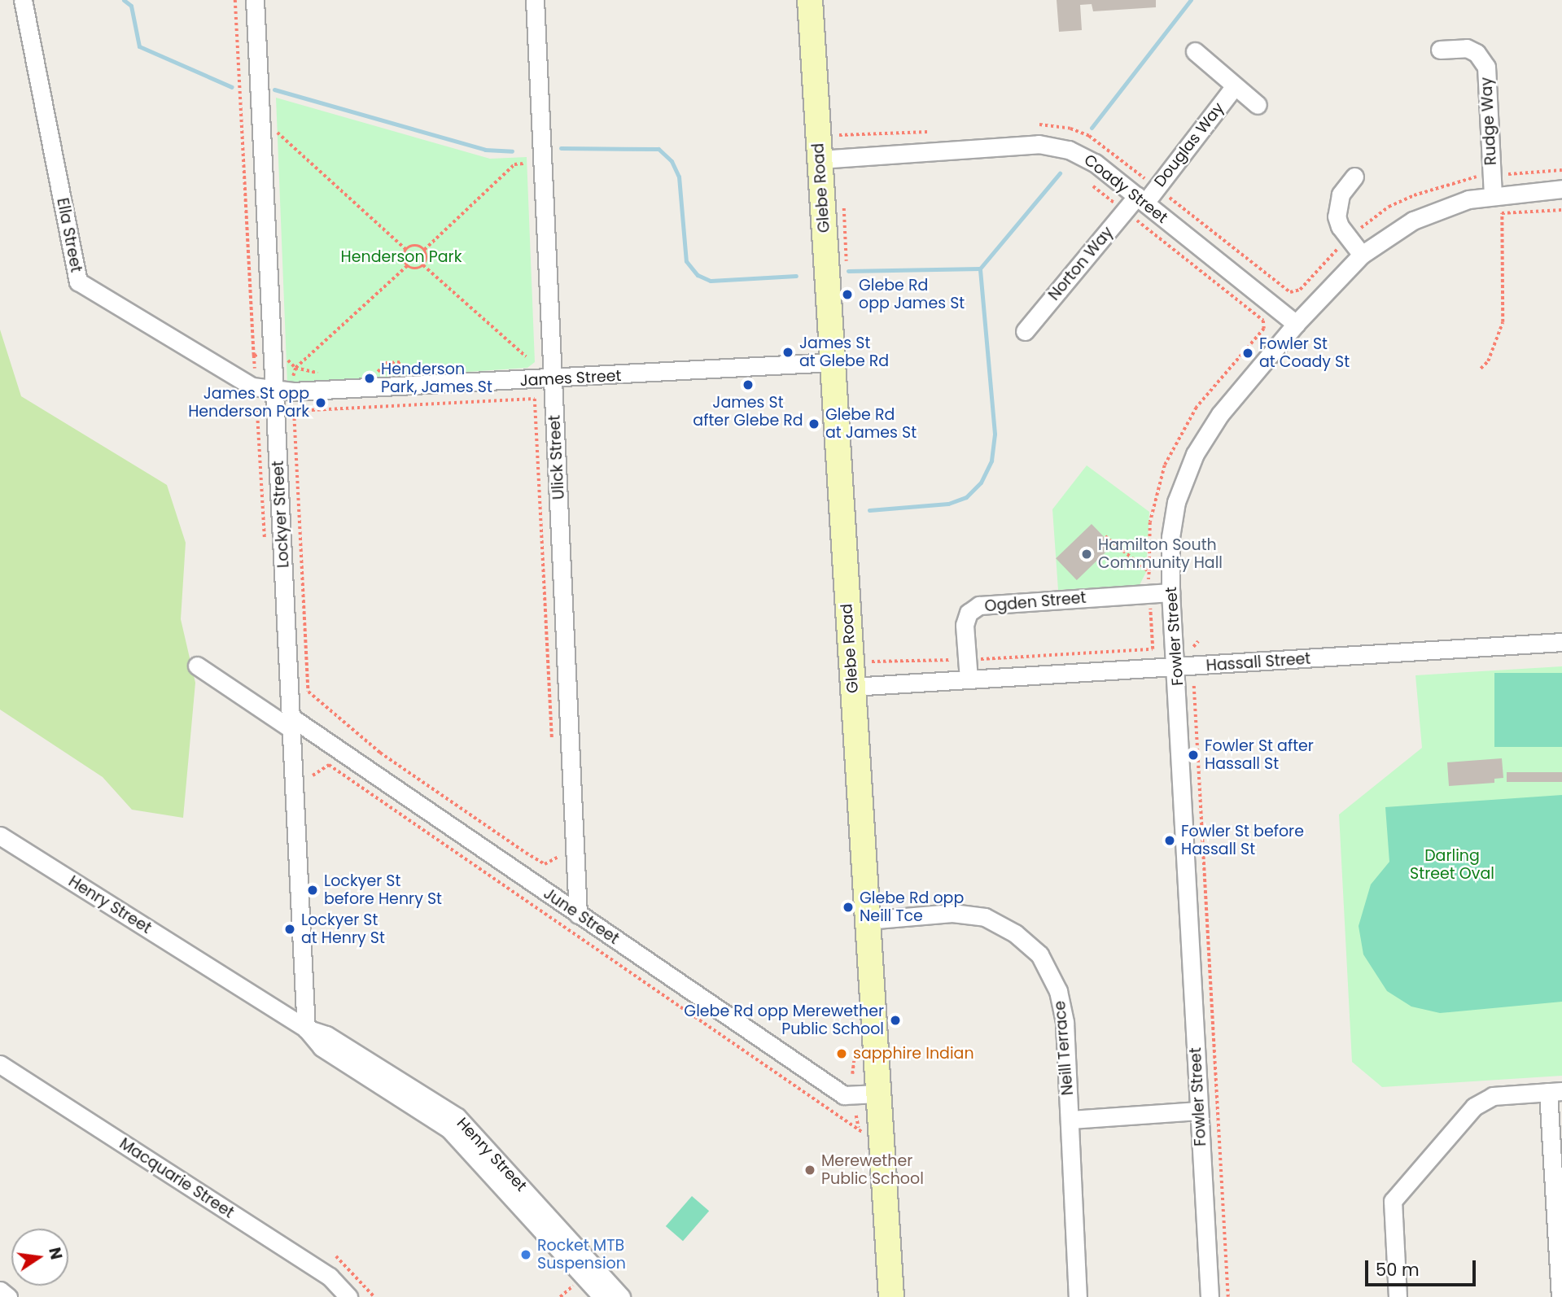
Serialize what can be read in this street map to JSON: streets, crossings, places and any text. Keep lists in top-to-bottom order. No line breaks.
{"streets":{"main road":["Glebe Road"],"street":["Rudge Way","Douglas Way","Coady Street","Ella Street","Norton Way","James Street","Ulick Street","Lockyer Street","Ogden Street","Fowler Street","Hassall Street","Henry Street","June Street","Neill Terrace","Macquarie Street"]},"crossings":[["Rudge Way","Fowler Street"],["Douglas Way","Coady Street"],["Douglas Way","Norton Way"],["Glebe Road","Coady Street"],["Glebe Road","James Street"],["Glebe Road","Hassall Street"],["Glebe Road","June Street"],["Glebe Road","Neill Terrace"],["Coady Street","Norton Way"],["Coady Street","Fowler Street"],["Ella Street","James Street"],["Ella Street","Lockyer Street"],["James Street","Ulick Street"],["James Street","Lockyer Street"],["Ulick Street","June Street"],["Lockyer Street","Henry Street"],["Lockyer Street","June Street"],["Ogden Street","Fowler Street"],["Ogden Street","Hassall Street"],["Fowler Street","Hassall Street"]],"parks":["Henderson Park","Darling Street Oval"],"places":["Glebe Rd opp James St","James St at Glebe Rd","Fowler St at Coady St","Henderson Park, James St","James St after Glebe Rd","James St opp Henderson Park","Glebe Rd at James St","Hamilton South Community Hall","Fowler St after Hassall St","Fowler St before Hassall St","Lockyer St before Henry St","Glebe Rd opp Neill Tce","Lockyer St at Henry St","Glebe Rd opp Merewether Public School","sapphire Indian","Merewether Public School","Rocket MTB Suspension"],"scale_bar":"50 m","north":"right"}
